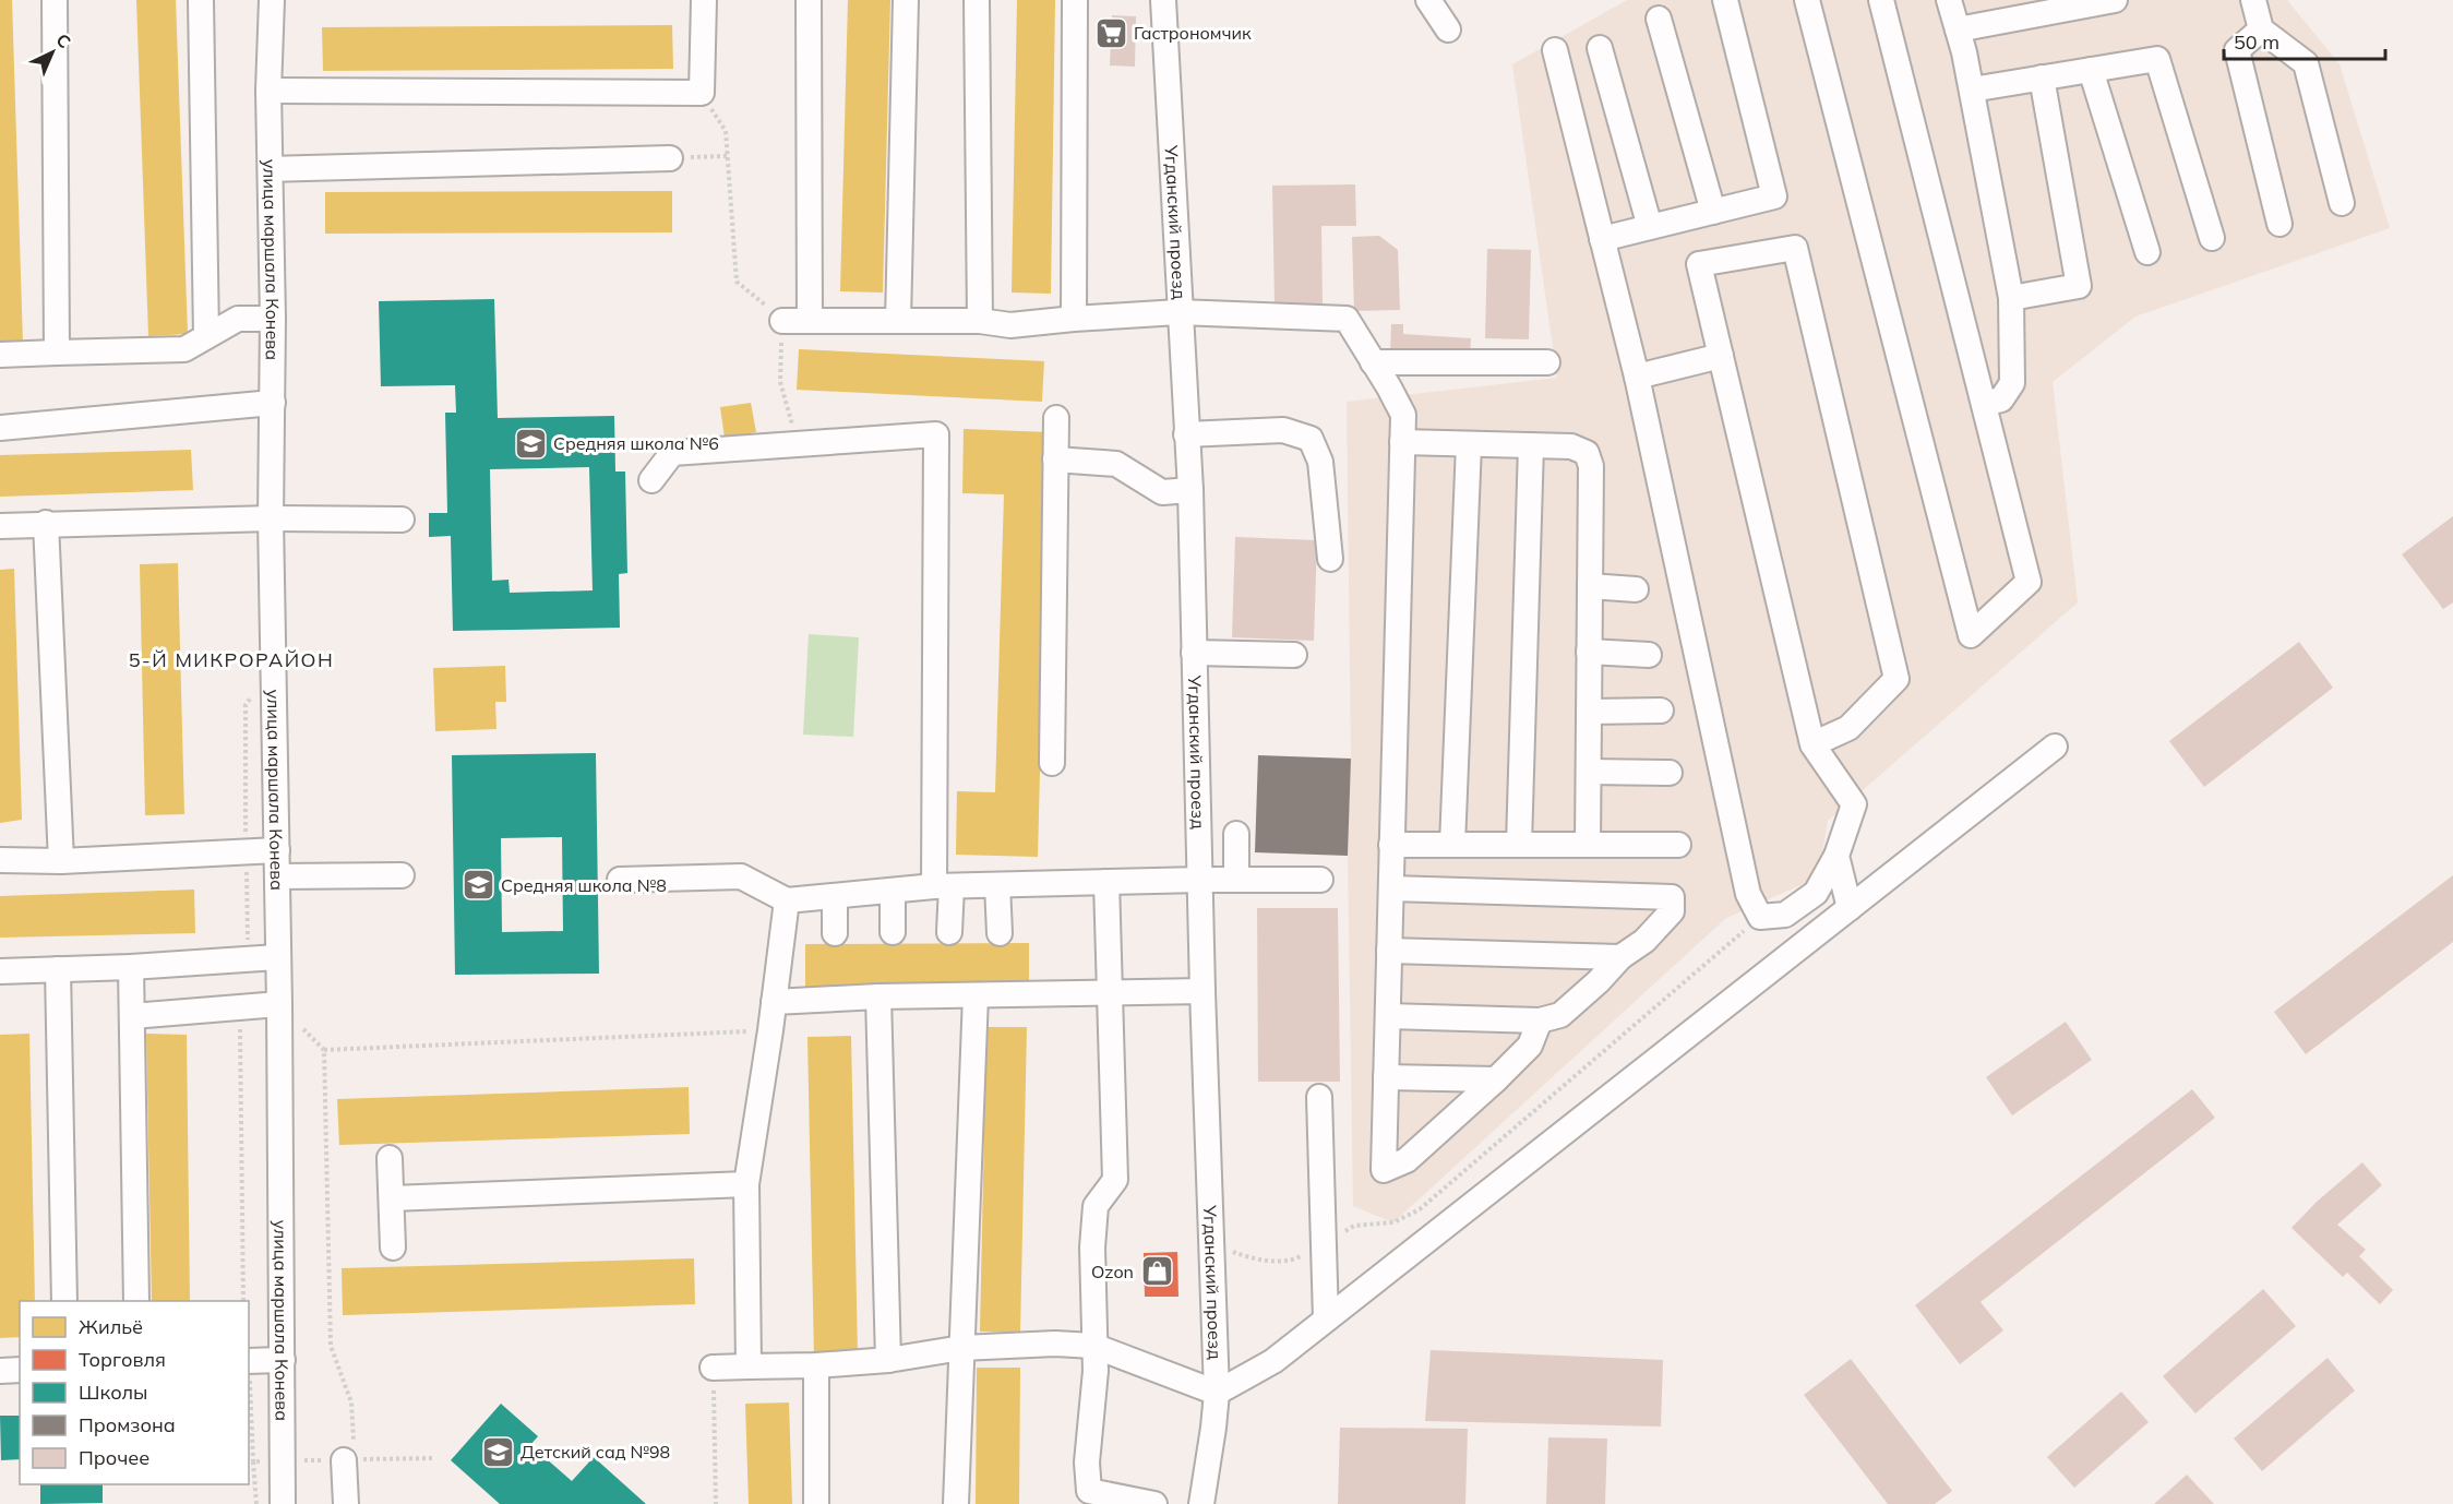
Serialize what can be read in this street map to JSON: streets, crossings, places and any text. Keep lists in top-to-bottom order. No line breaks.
{"streets":{"street":["Угданский проезд","улица маршала Конева"]},"districts":["5-Й МИКРОРАЙОН"],"places":{"supermarket":["Гастрономчик"],"school or university":["Средняя школа №6","Средняя школа №8","Детский сад №98"],"shop":["Ozon"]},"legend":["Жильё","Торговля","Школы","Промзона","Прочее"],"scale_bar":"50 m","north":"top right"}
